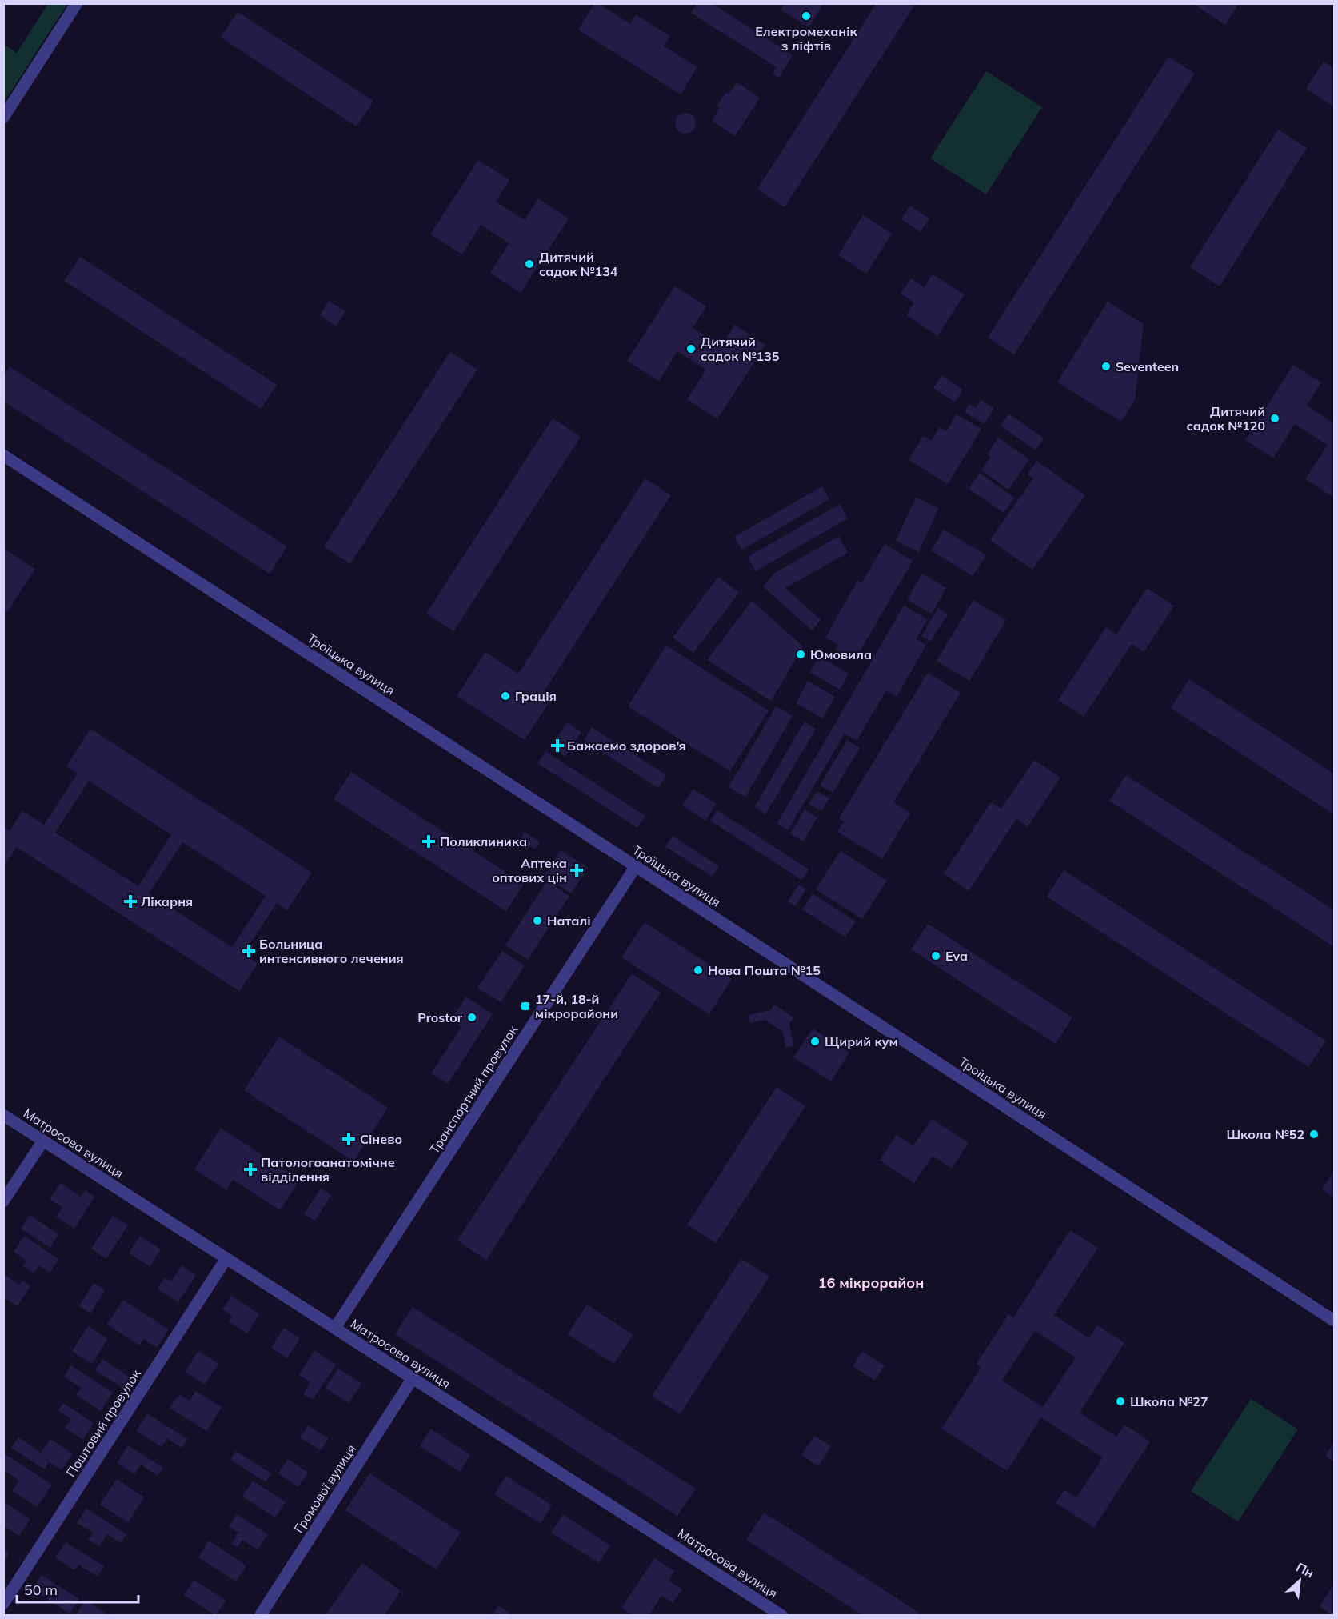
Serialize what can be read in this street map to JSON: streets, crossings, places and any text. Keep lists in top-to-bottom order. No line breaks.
{"streets":{"street":["Троїцька вулиця","Транспортний провулок","Матросова вулиця","Поштовий провулок","Громової вулиця"]},"crossings":[["Троїцька вулиця","Транспортний провулок"],["Транспортний провулок","Матросова вулиця"],["Матросова вулиця","Поштовий провулок"],["Матросова вулиця","Громової вулиця"]],"districts":["16 мікрорайон"],"places":{"other":["Електромеханік з ліфтів","Дитячий садок №134","Дитячий садок №135","Seventeen","Дитячий садок №120","Юмовила","Грація","Наталі","Eva","Нова Пошта №15","Prostor","Щирий кум","Школа №52","Школа №27"],"health":["Бажаємо здоров'я","Поликлиника","Аптека оптових цін","Лікарня","Больница интенсивного лечения","Сінево","Патологоанатомічне відділення"],"transit":["17-й, 18-й мікрорайони"]},"scale_bar":"50 m","north":"top right"}
